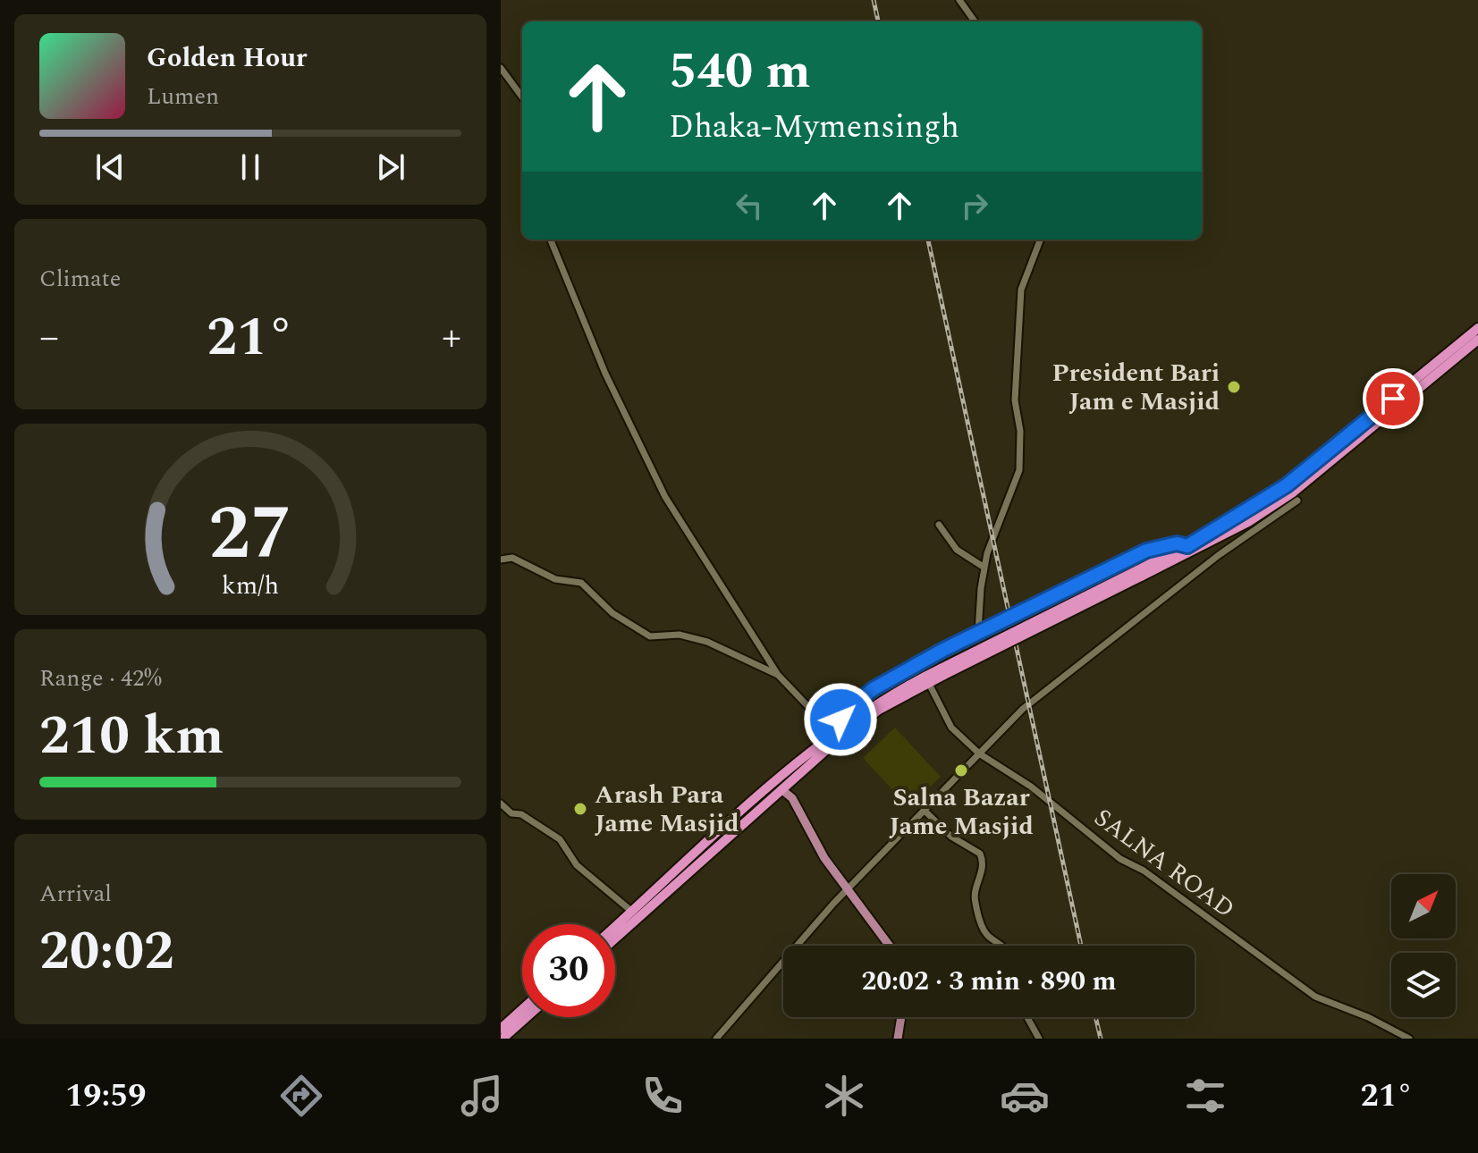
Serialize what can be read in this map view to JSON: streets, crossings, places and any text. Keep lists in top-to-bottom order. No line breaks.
{"streets":{"street":["SALNA ROAD"]},"places":["President Bari Jam e Masjid","Salna Bazar Jame Masjid","Arash Para Jame Masjid"],"north":"top right","page":{"turn":["540 m","Dhaka-Mymensingh"],"song":["Golden Hour","Lumen"],"tile":["Climate",["Range · 42%","210 km"],["Arrival","20:02"]],"heat":["−","21°","+"],"limit":"30","trip":"20:02 · 3 min · 890 m","tabs":["19:59","21°"],"gauge":["27","km/h"]}}
